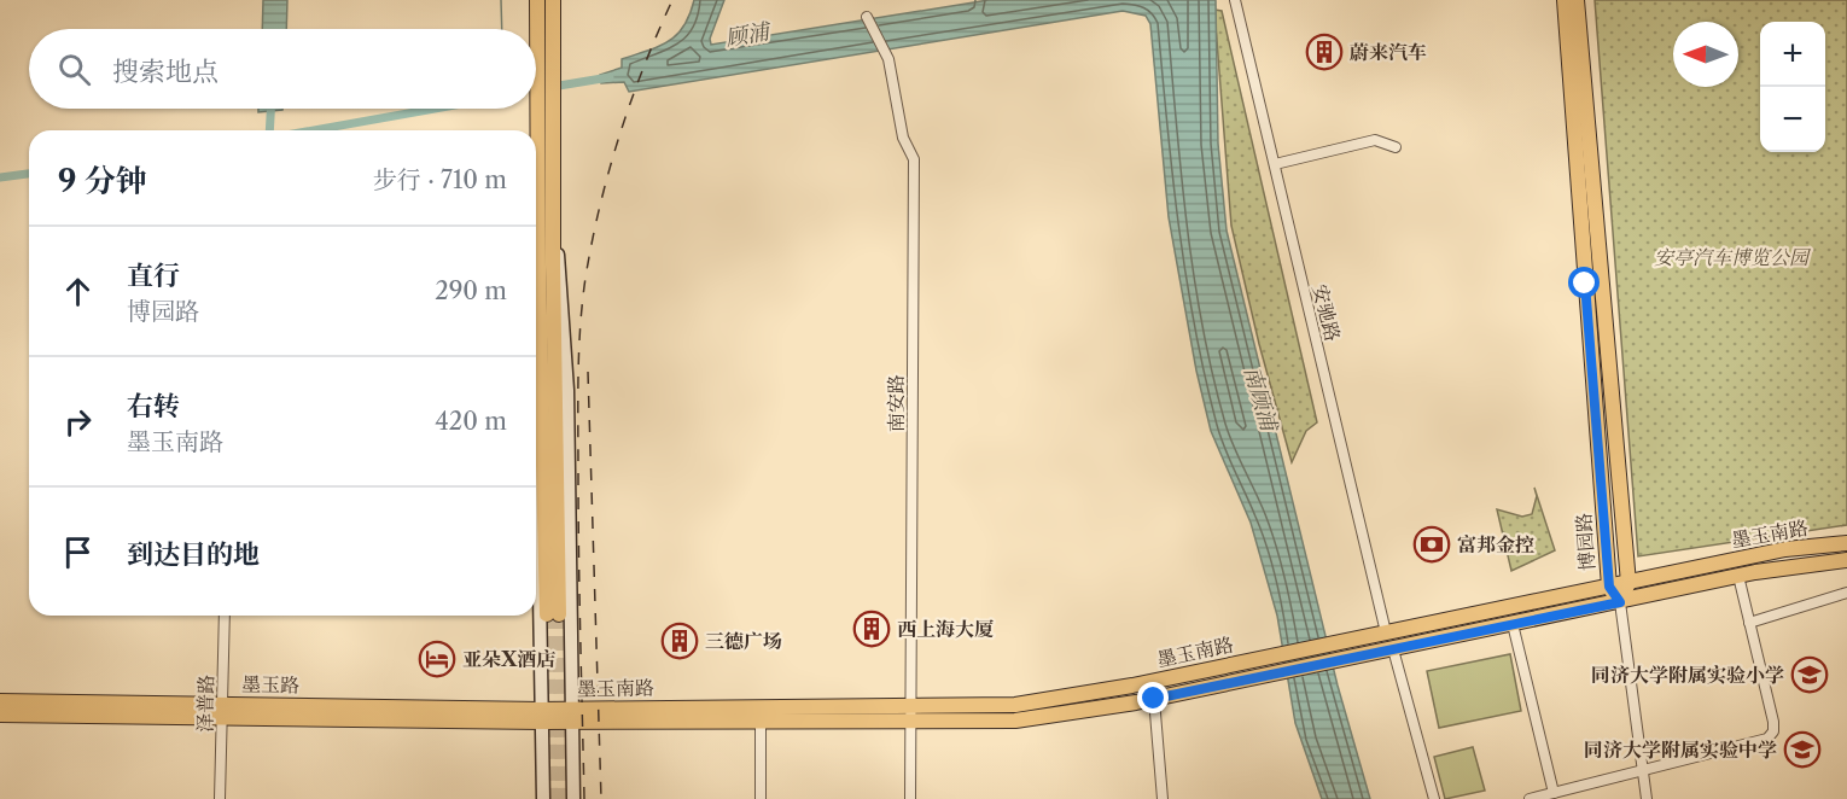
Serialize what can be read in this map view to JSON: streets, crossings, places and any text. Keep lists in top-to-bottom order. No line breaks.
{"streets":{"main road":["墨玉南路","博园路","墨玉路"],"street":["安驰路","南安路","泽普路"]},"crossings":[["安驰路","墨玉南路"],["南安路","墨玉南路"],["墨玉南路","博园路"],["墨玉南路","墨玉路"],["墨玉路","泽普路"]],"water":["顾浦","南顾浦"],"parks":["安亭汽车博览公园"],"places":{"building":["蔚来汽车","西上海大厦","三德广场"],"bank":["富邦金控"],"hotel":["亚朵X酒店"],"school or university":["同济大学附属实验小学","同济大学附属实验中学"]},"north":"left","page":{"map_buttons":["+","−"],"search":"搜索地点","heading":["9 分钟","步行 · 710 m"],"list":[["直行","博园路","290 m"],["右转","墨玉南路","420 m"],"到达目的地"]}}
